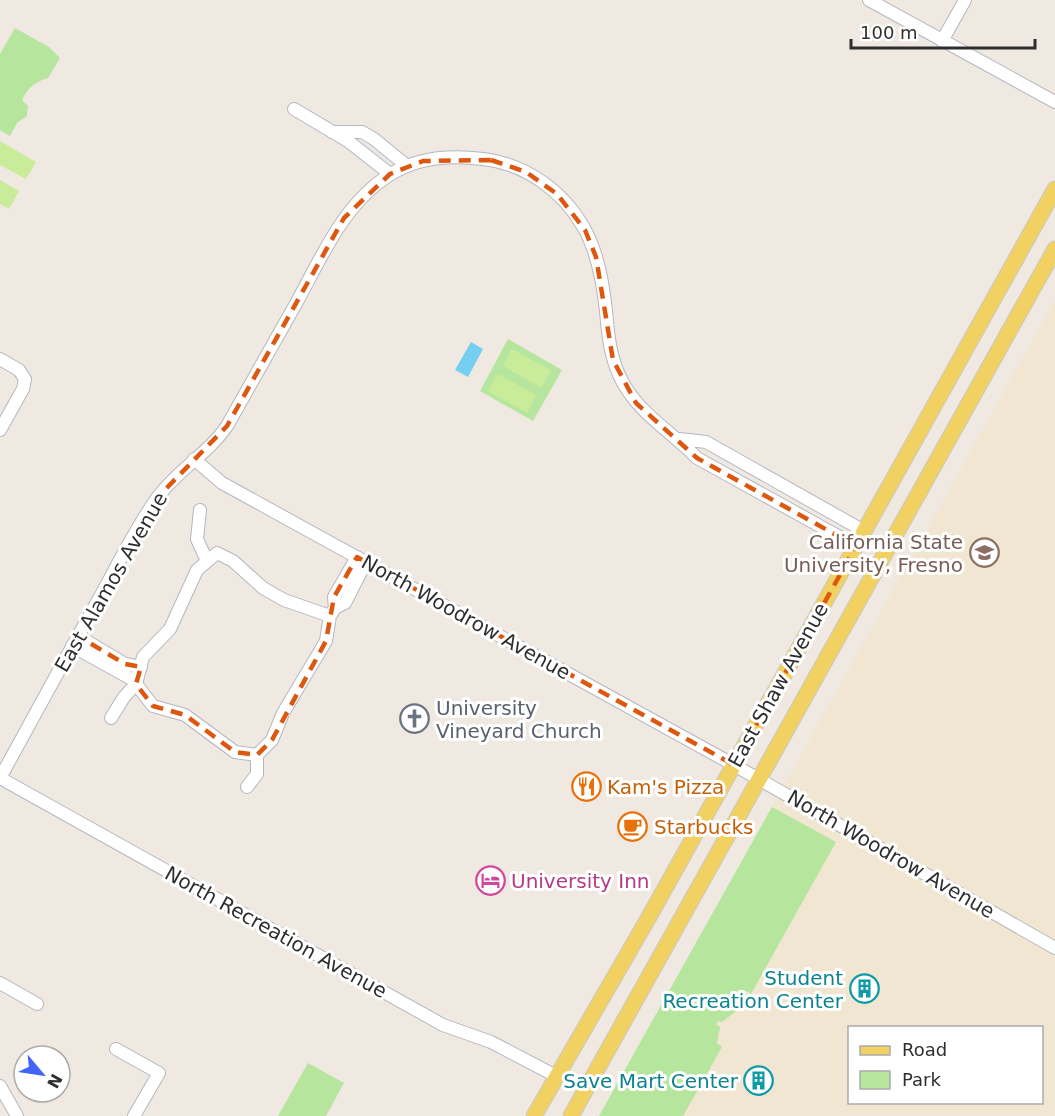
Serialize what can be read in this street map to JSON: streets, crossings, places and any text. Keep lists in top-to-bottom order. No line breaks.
{"streets":{"main road":["East Shaw Avenue"],"street":["East Alamos Avenue","North Woodrow Avenue","North Recreation Avenue"]},"crossings":[["East Alamos Avenue","North Woodrow Avenue"],["East Alamos Avenue","East Shaw Avenue"],["East Alamos Avenue","North Recreation Avenue"],["North Woodrow Avenue","East Shaw Avenue"],["East Shaw Avenue","North Recreation Avenue"]],"places":{"school or university":["California State University, Fresno"],"church":["University Vineyard Church"],"restaurant":["Kam's Pizza"],"cafe":["Starbucks"],"hotel":["University Inn"],"building":["Student Recreation Center","Save Mart Center"]},"legend":["Road","Park"],"scale_bar":"100 m","north":"bottom right"}
